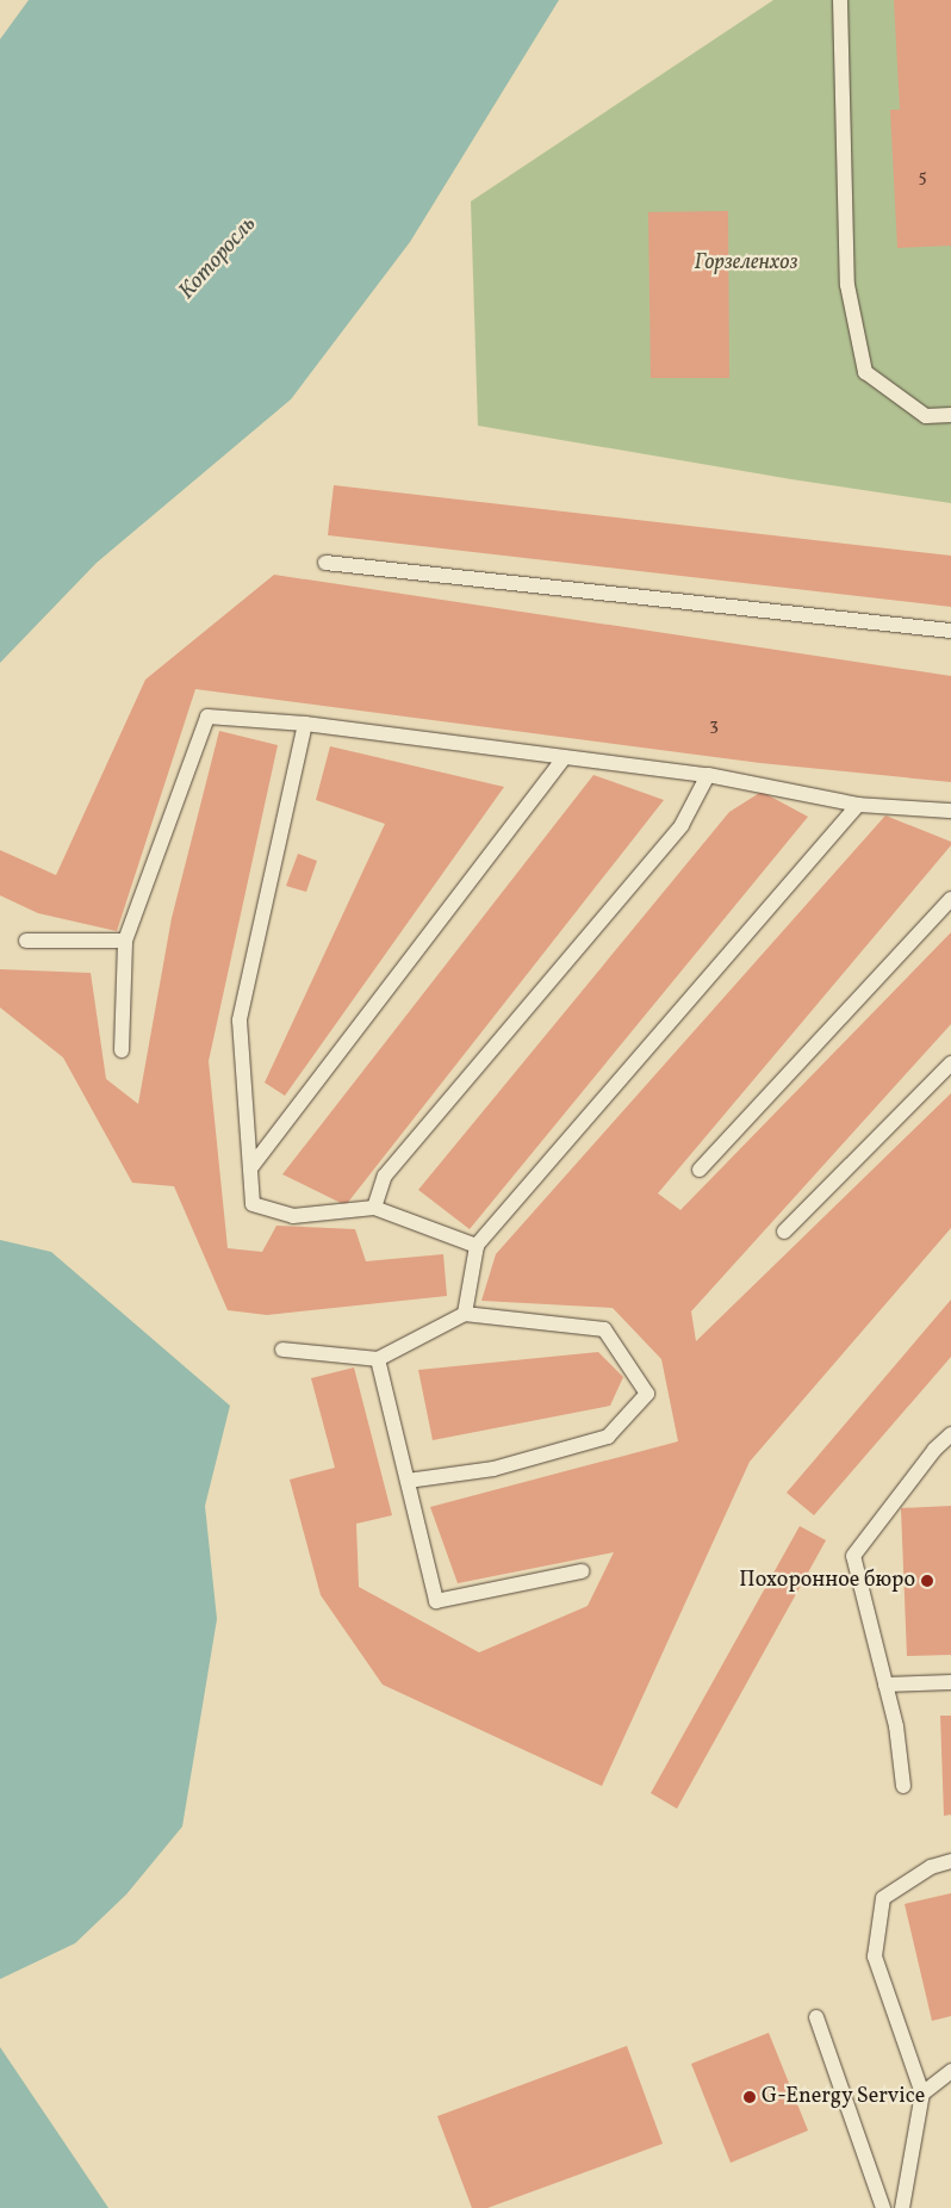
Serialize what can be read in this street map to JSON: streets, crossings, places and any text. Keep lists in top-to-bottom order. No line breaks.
{"water":["Которосль"],"parks":["Горзеленхоз"],"places":["Похоронное бюро","G-Energy Service"],"house_numbers":["5","3"]}
